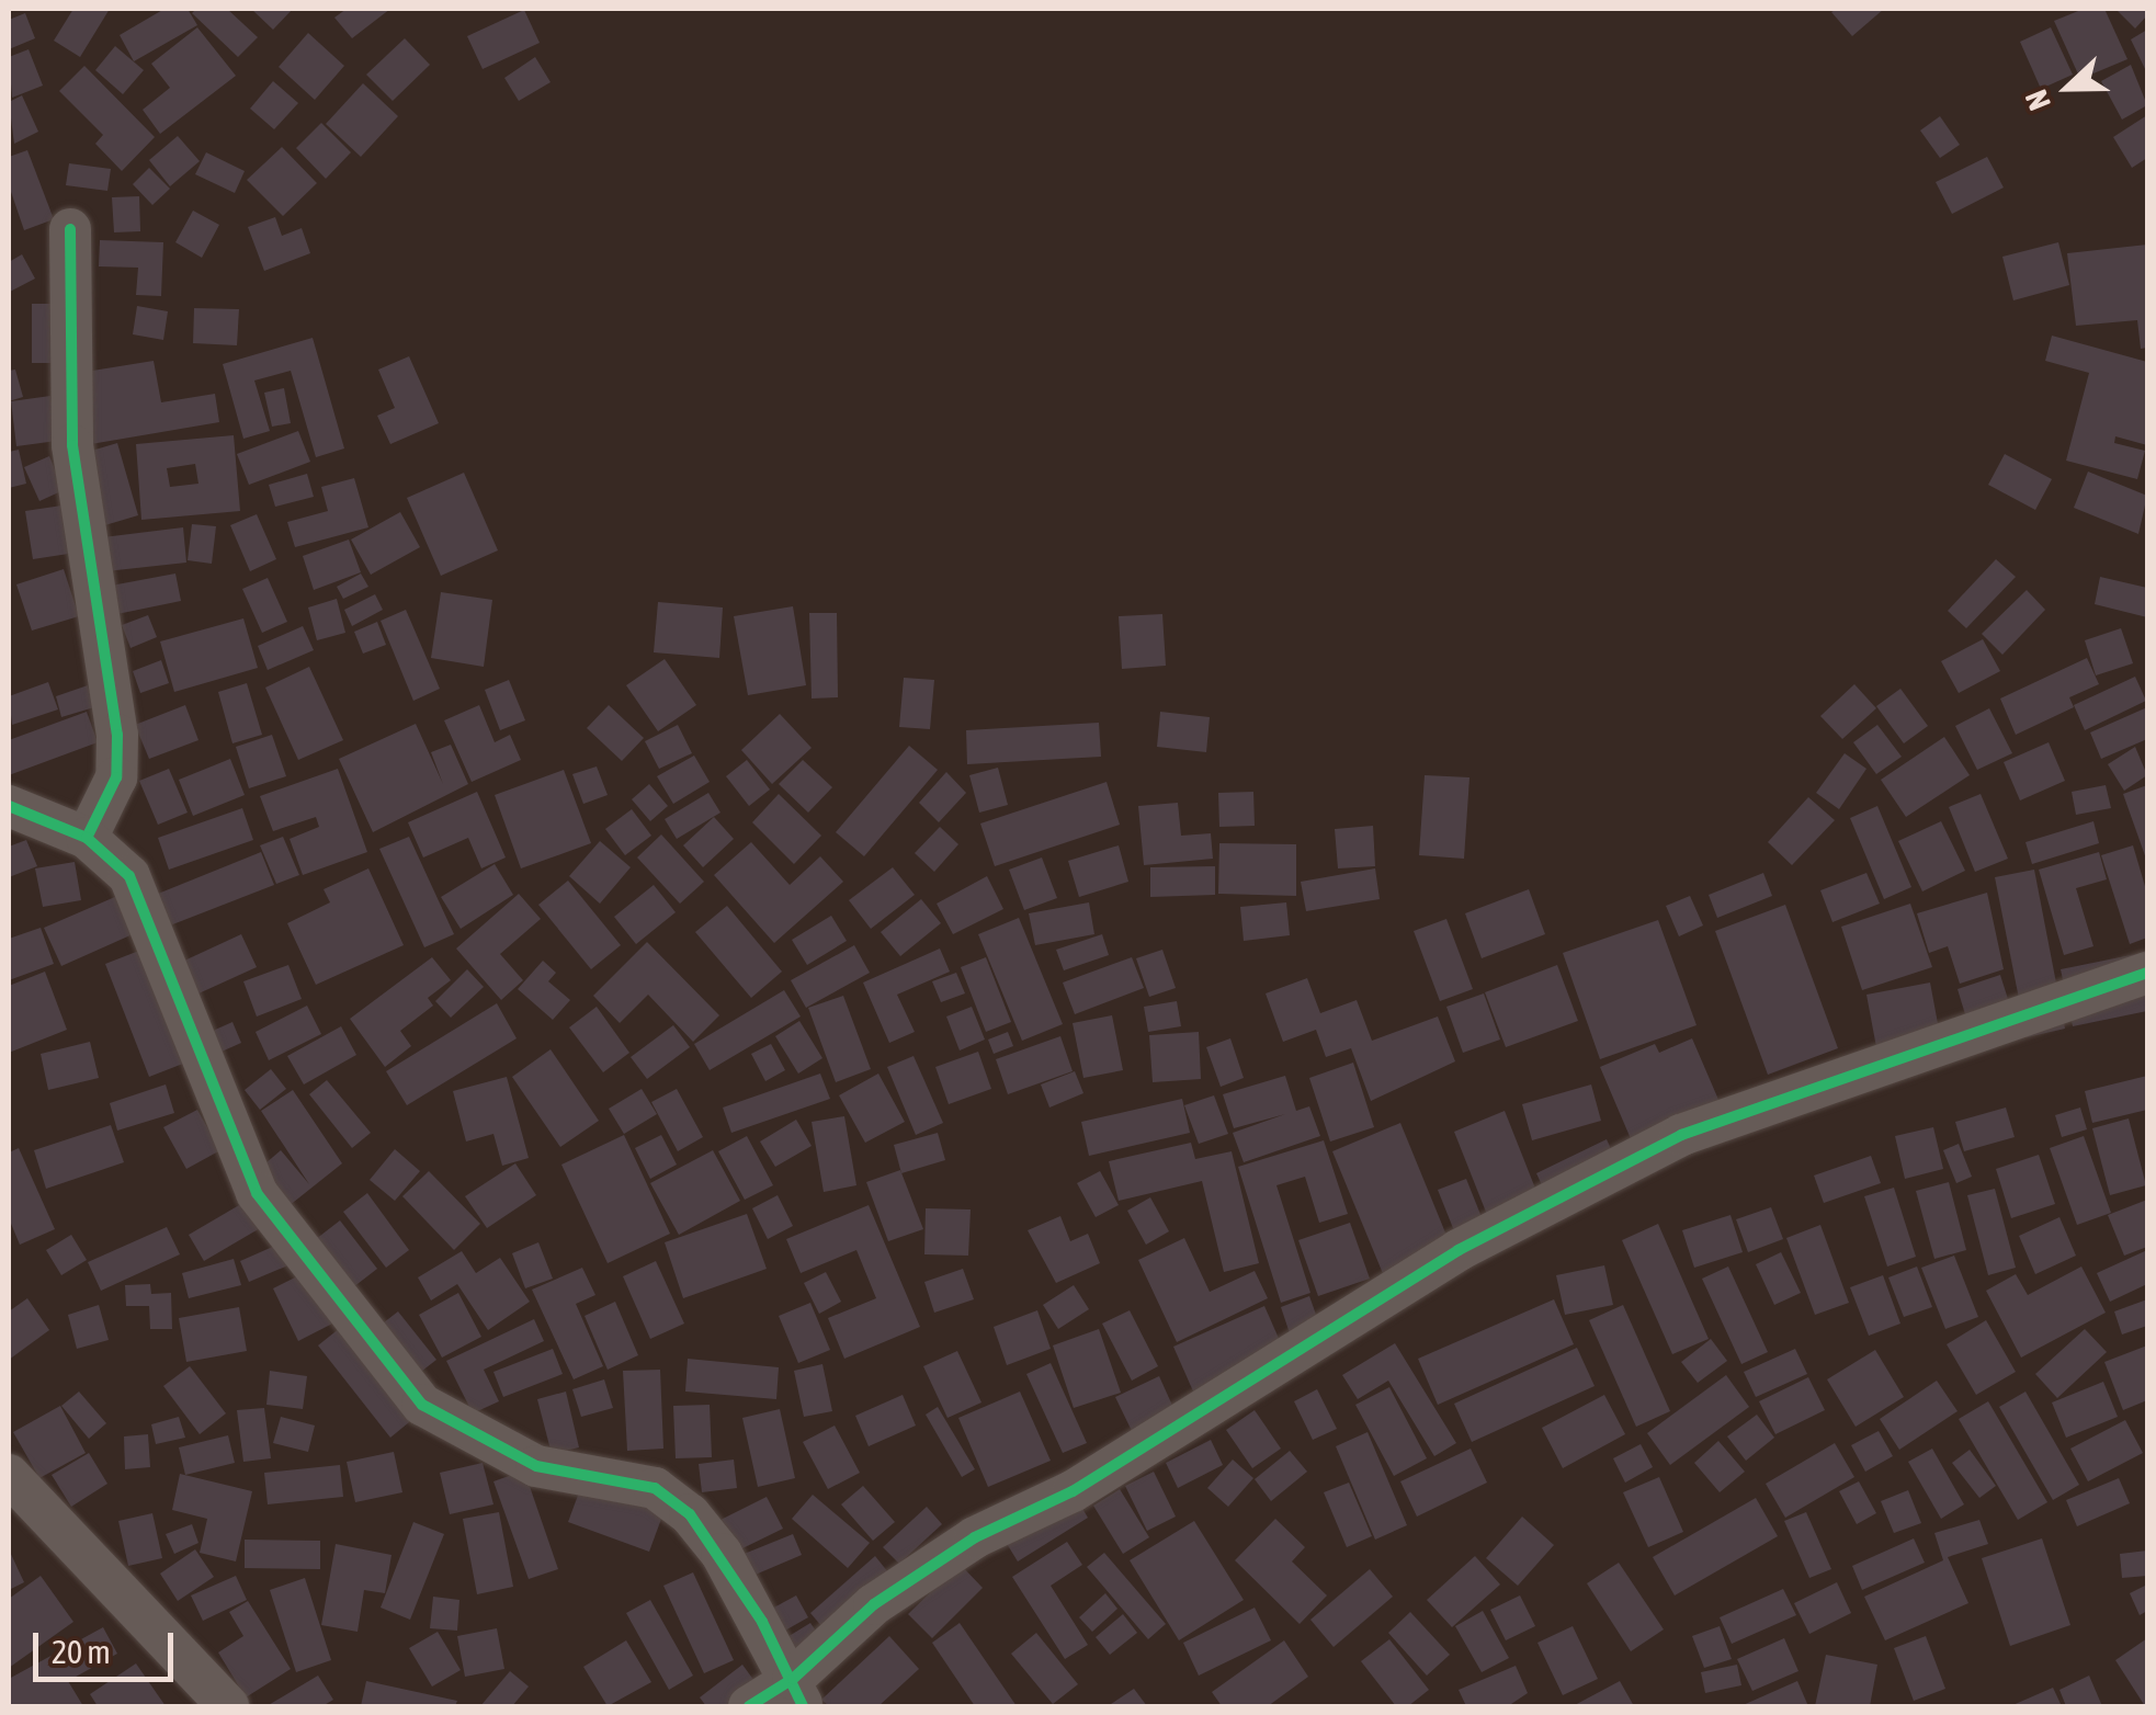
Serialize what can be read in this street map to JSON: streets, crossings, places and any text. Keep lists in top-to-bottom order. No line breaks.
{"scale_bar":"20 m","north":"left"}
